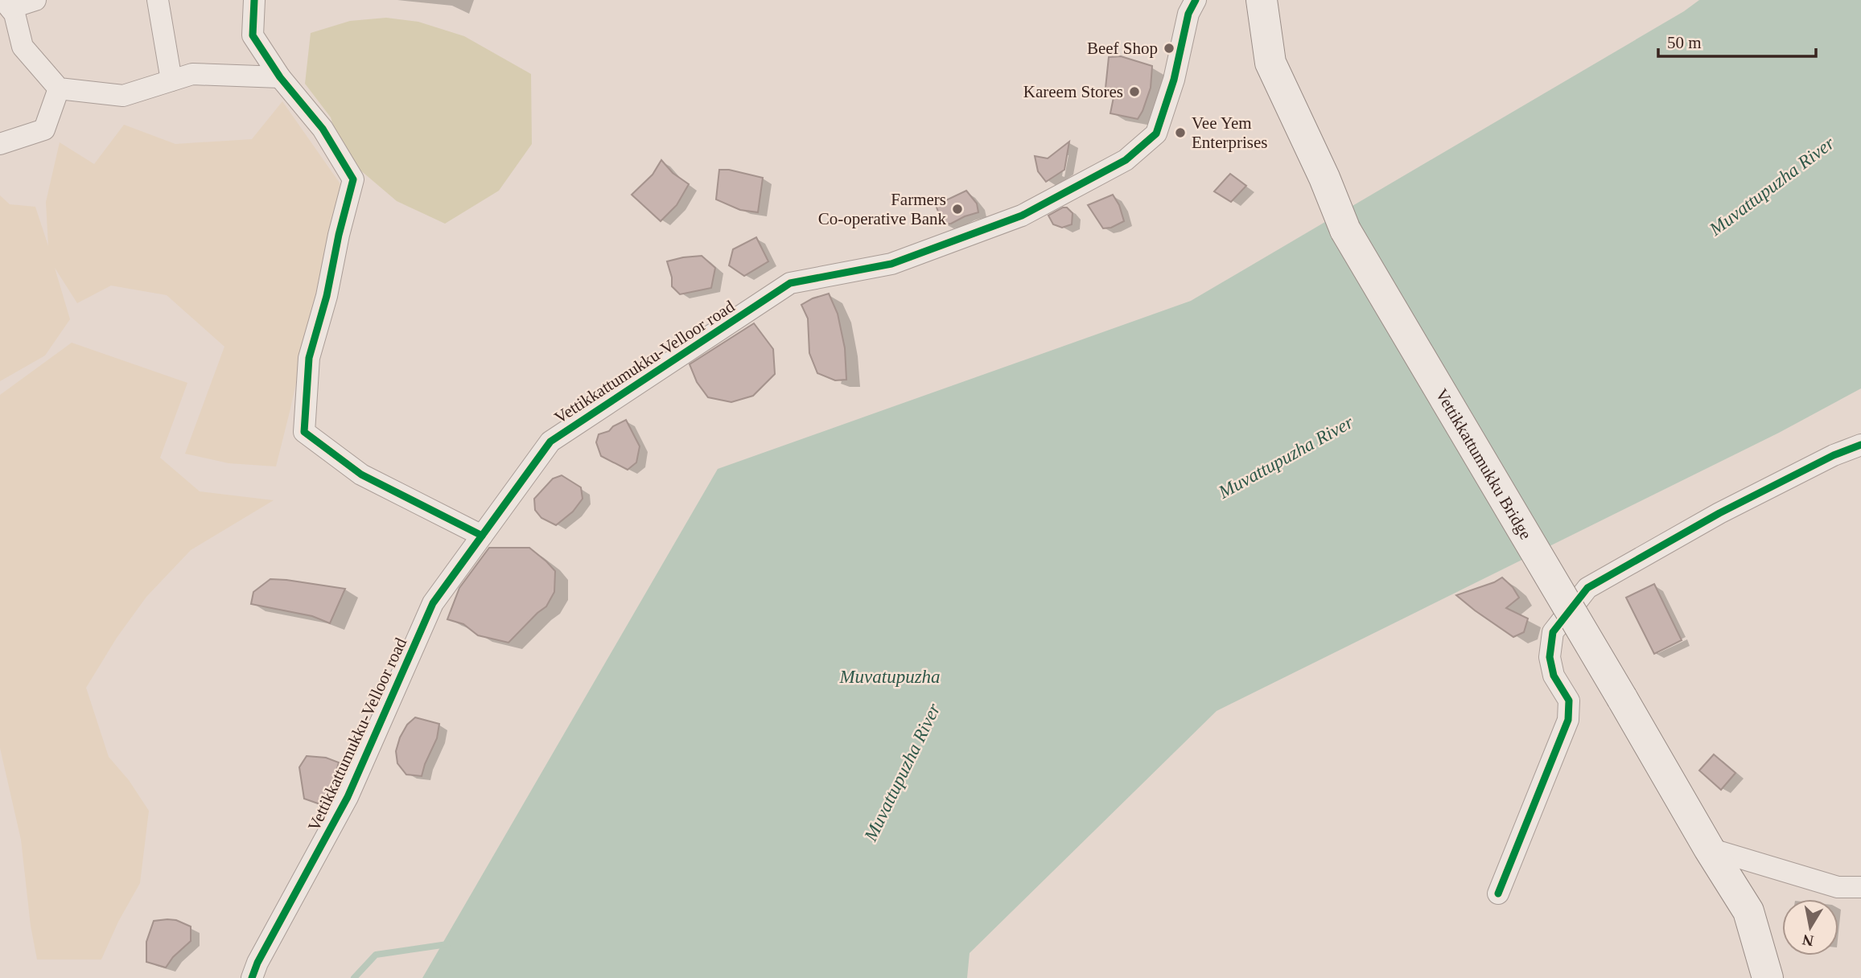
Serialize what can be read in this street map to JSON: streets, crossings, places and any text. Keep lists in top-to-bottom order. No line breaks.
{"streets":{"main road":["Vettikkattumukku Bridge"],"street":["Vettikkattumukku-Velloor road"]},"water":["Muvattupuzha River","Muvatupuzha"],"places":["Beef Shop","Kareem Stores","Vee Yem Enterprises","Farmers Co-operative Bank"],"scale_bar":"50 m","north":"bottom"}
